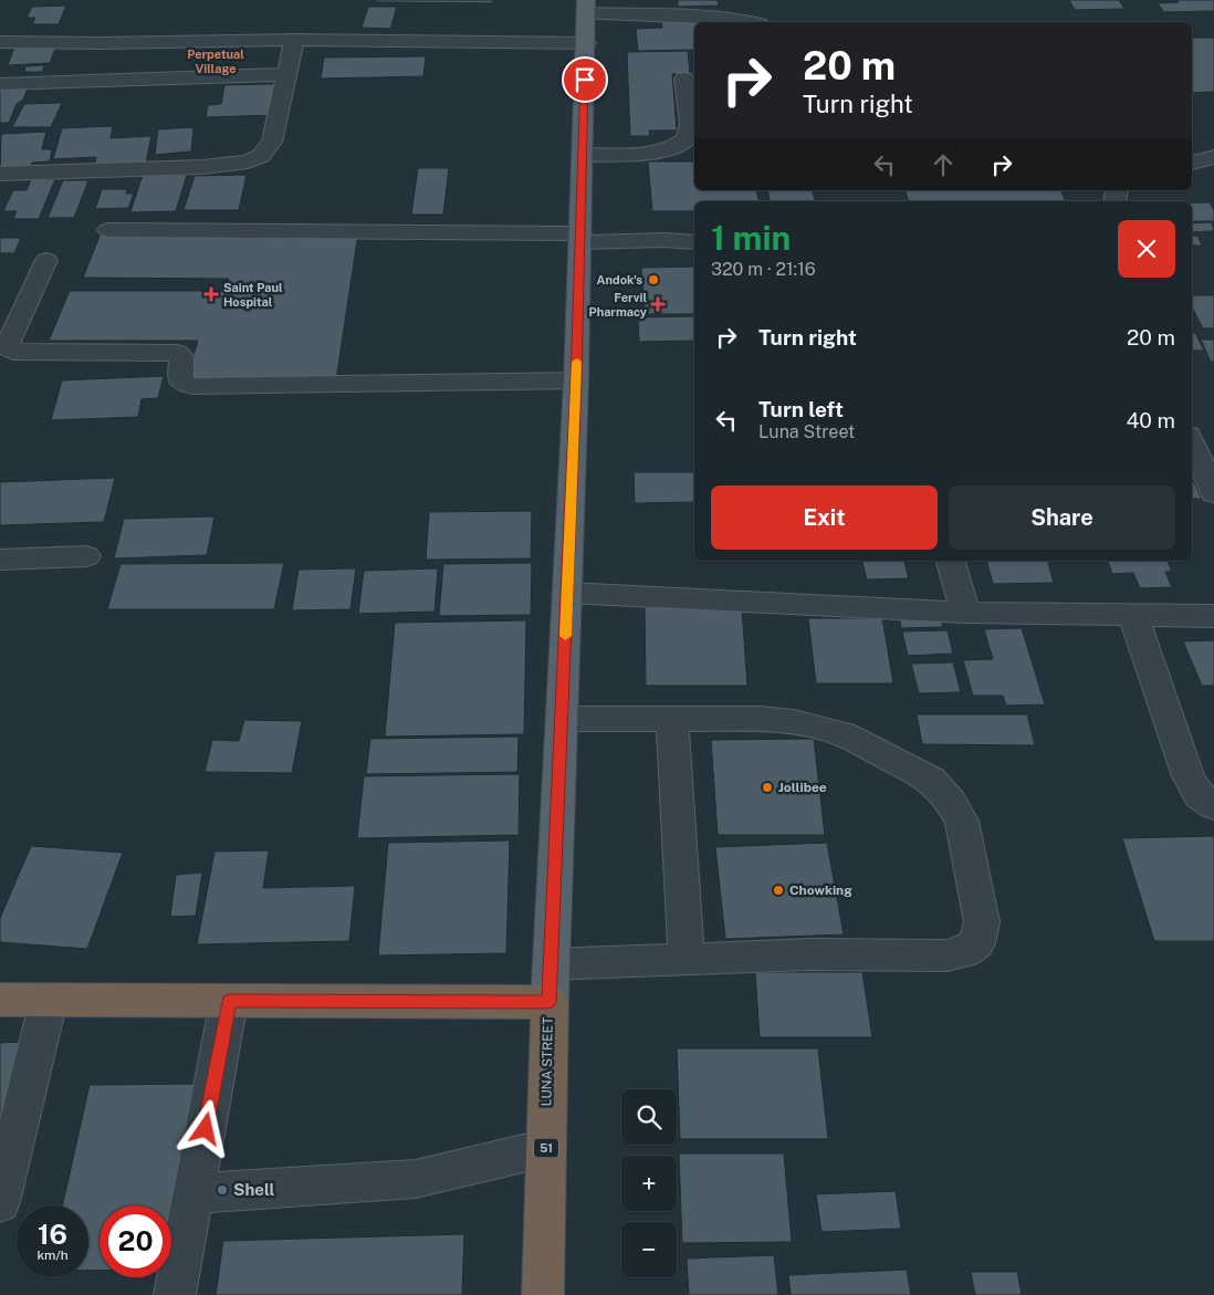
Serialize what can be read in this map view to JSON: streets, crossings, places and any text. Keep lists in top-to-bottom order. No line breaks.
{"streets":{"highway":["LUNA STREET","51"]},"districts":["Perpetual Village"],"places":{"other":["Andok's","Jollibee","Chowking","Shell"],"health":["Saint Paul Hospital","Fervil Pharmacy"]},"page":{"turn":["20 m","Turn right"],"heading":["1 min","320 m · 21:16"],"list":[{"name":"Turn right","value":"20 m"},{"name":"Turn left","note":"Luna Street","value":"40 m"}],"buttons":["Exit","Share"],"map_buttons":["+","−"],"speed":"16 km/h","limit":"20"}}
